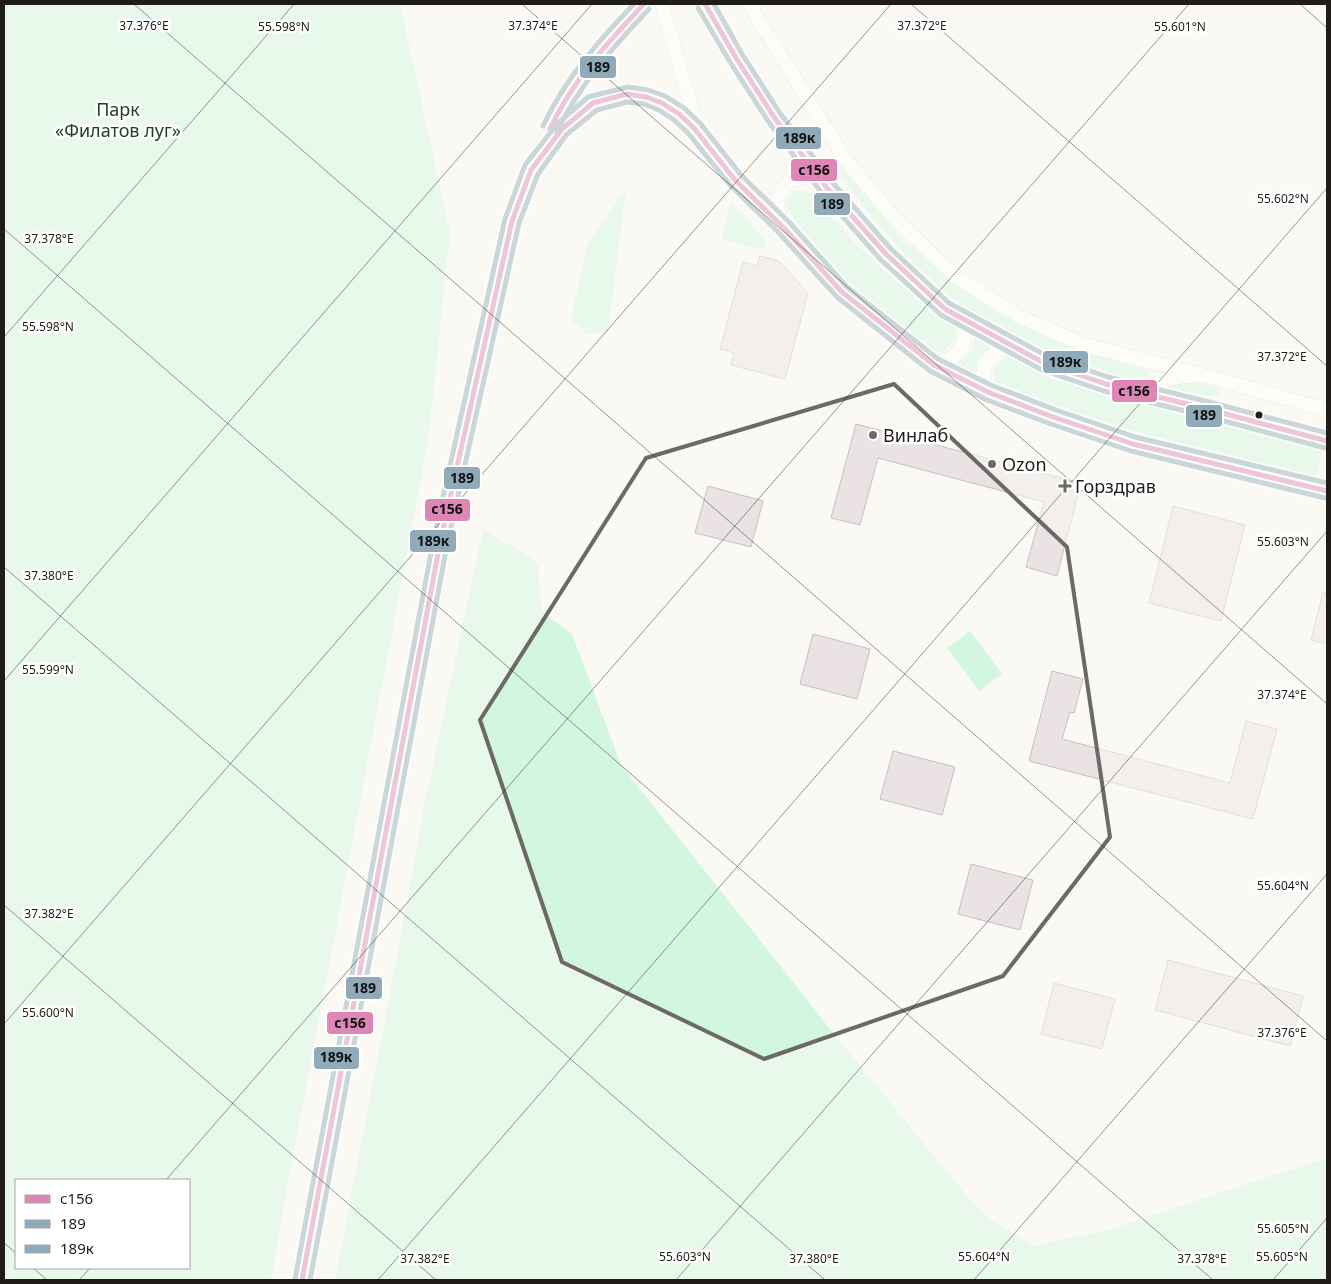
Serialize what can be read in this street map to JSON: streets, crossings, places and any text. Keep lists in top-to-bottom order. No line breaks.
{"parks":["Парк «Филатов луг»"],"places":{"other":["Винлаб","Ozon"],"health":["Горздрав"]},"lines":["transit line с156","transit line 189к","transit line 189"],"legend":["с156","189","189к"],"coordinates":["37.376°E","37.374°E","37.372°E","55.598°N","55.601°N","55.602°N","37.378°E","55.603°N","37.380°E","55.599°N","55.604°N","37.382°E","55.600°N","55.605°N"]}
